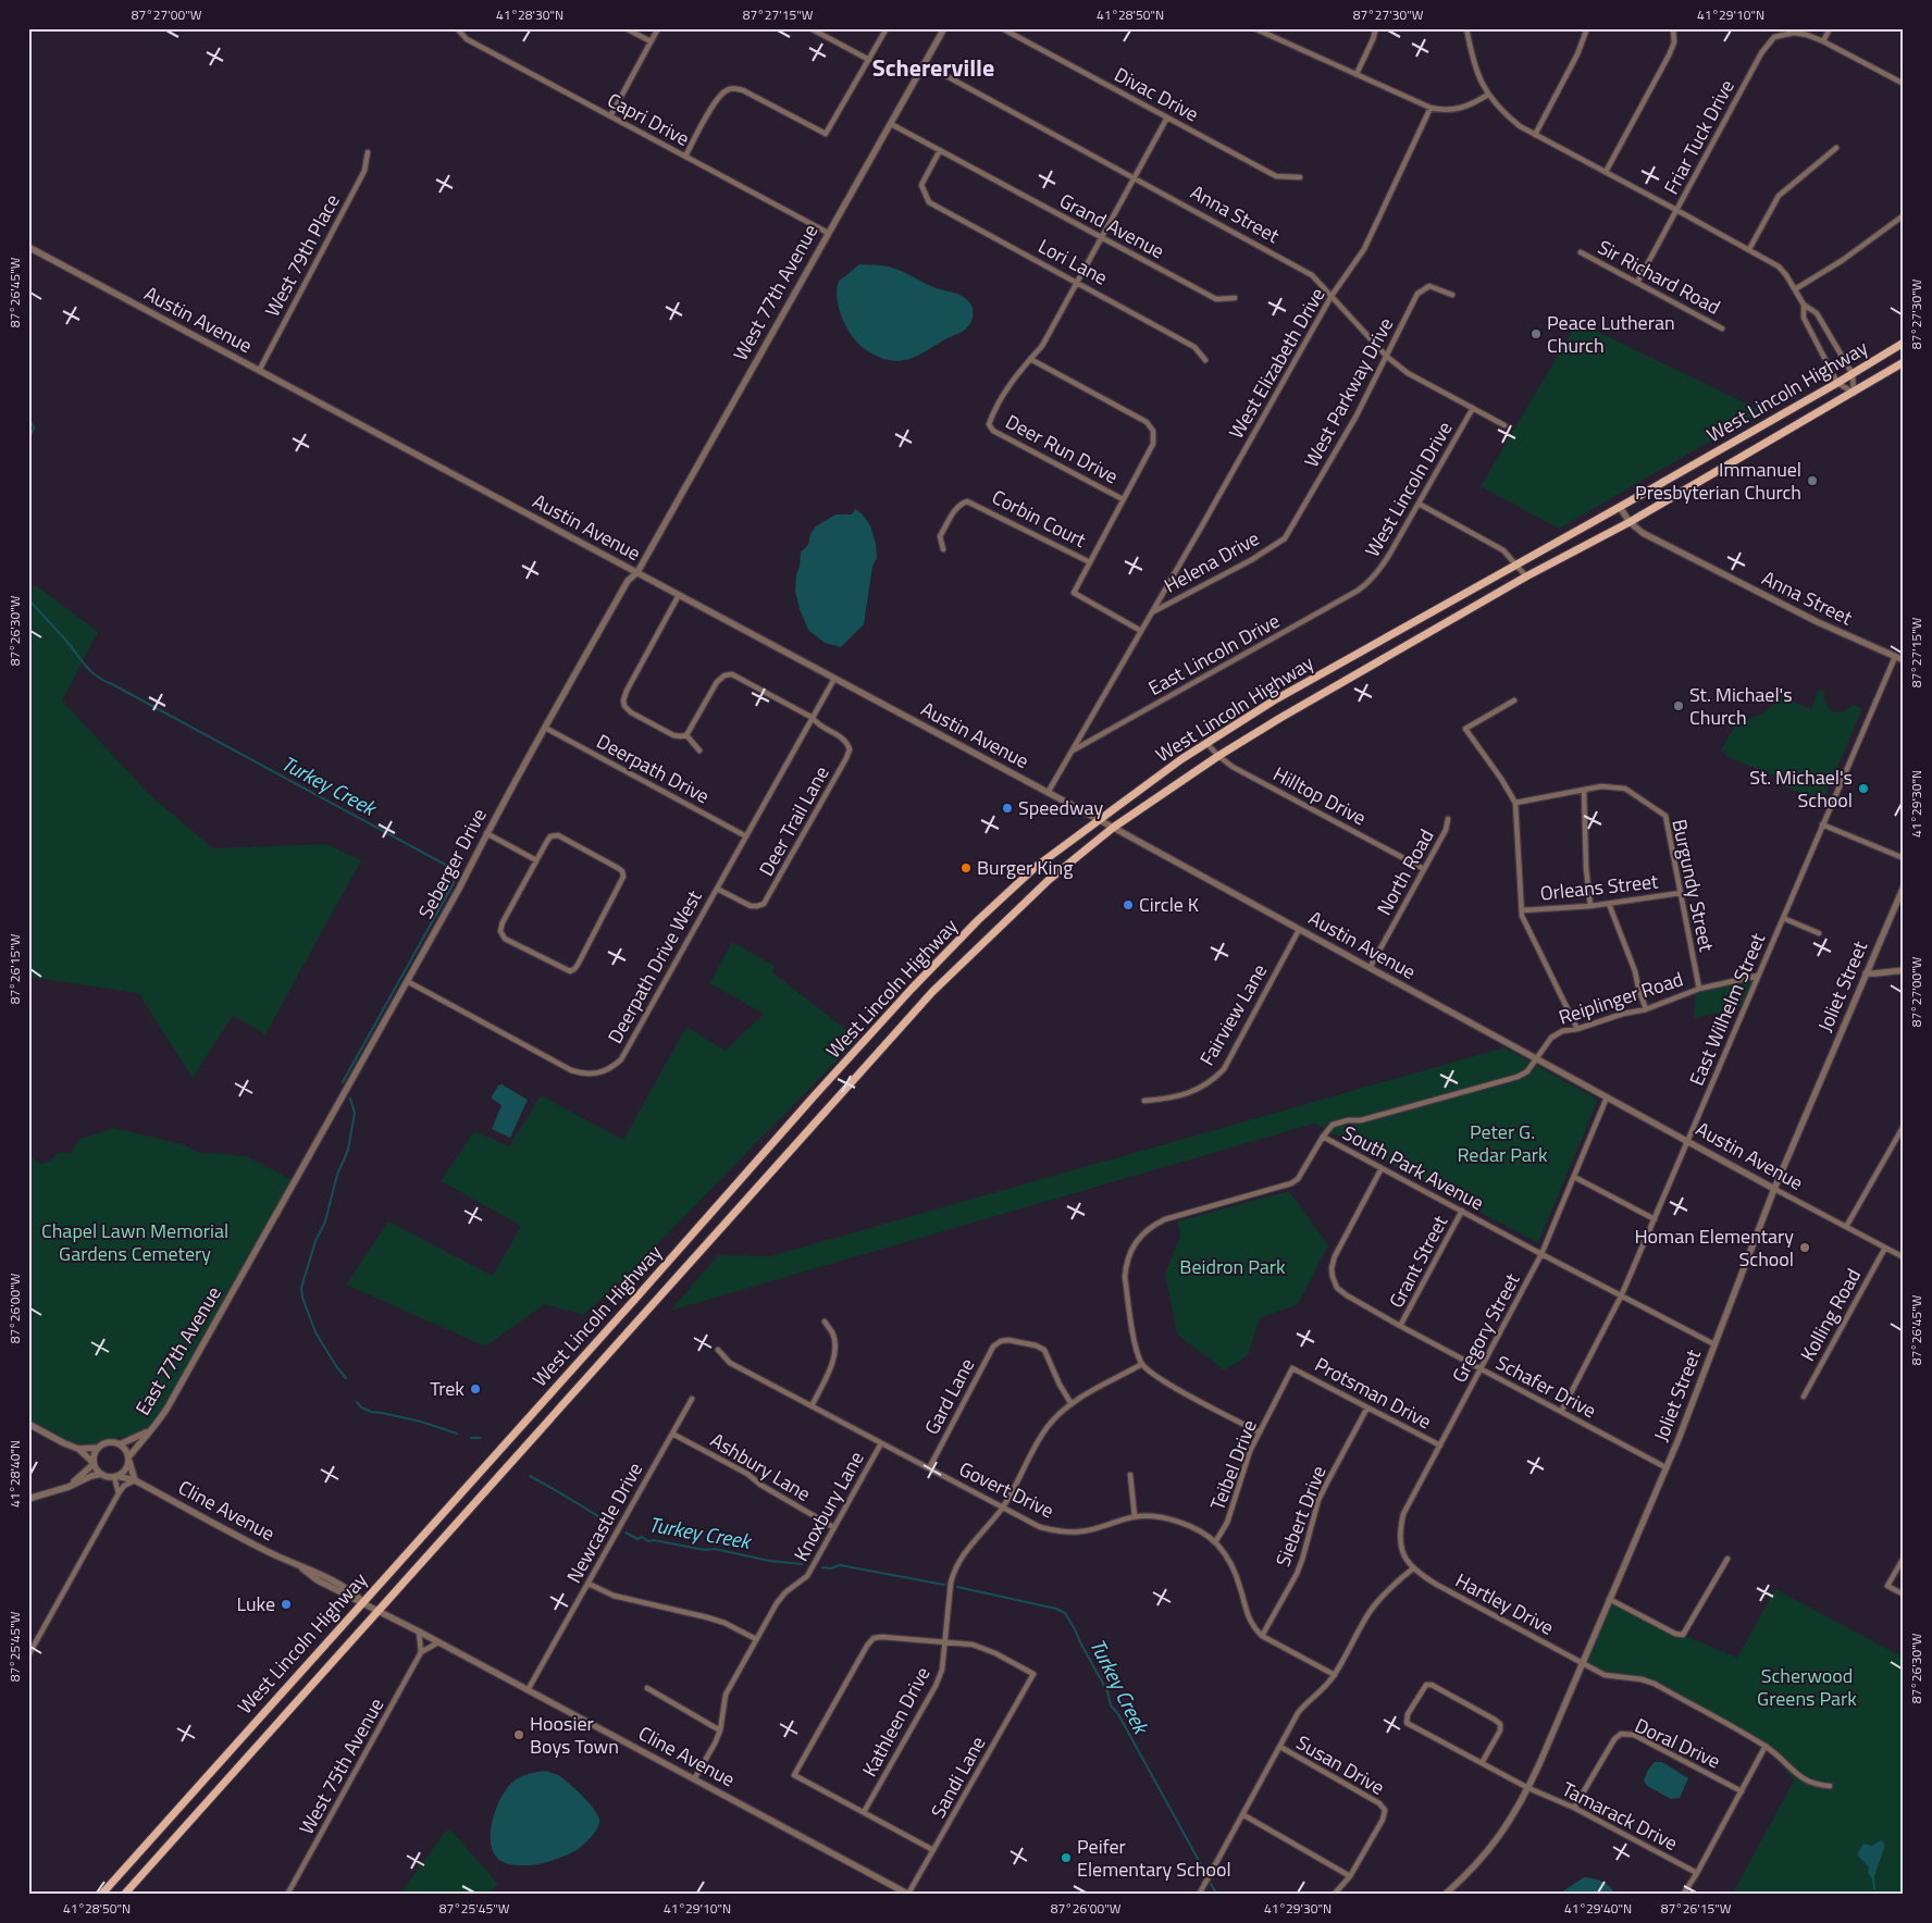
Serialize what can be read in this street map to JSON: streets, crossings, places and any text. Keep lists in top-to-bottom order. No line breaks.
{"streets":{"main road":["West Lincoln Highway"],"street":["Divac Drive","Capri Drive","Friar Tuck Drive","Anna Street","Grand Avenue","West 79th Place","Lori Lane","Sir Richard Road","West 77th Avenue","Austin Avenue","West Elizabeth Drive","West Parkway Drive","Deer Run Drive","West Lincoln Drive","Corbin Court","Helena Drive","East Lincoln Drive","Deerpath Drive","Hilltop Drive","Deer Trail Lane","Seberger Drive","North Road","Burgundy Street","Orleans Street","Deerpath Drive West","Joliet Street","Reiplinger Road","East Wilhelm Street","Fairview Lane","South Park Avenue","Grant Street","Kolling Road","Gregory Street","East 77th Avenue","Schafer Drive","Protsman Drive","Gard Lane","Teibel Drive","Ashbury Lane","Govert Drive","Knoxbury Lane","Cline Avenue","Siebert Drive","Newcastle Drive","Hartley Drive","Kathleen Drive","Doral Drive","Susan Drive","West 75th Avenue","Sandi Lane","Tamarack Drive"]},"crossings":[["Capri Drive","West 77th Avenue"],["Friar Tuck Drive","Sir Richard Road"],["Anna Street","West 77th Avenue"],["Anna Street","West Elizabeth Drive"],["Anna Street","West Lincoln Highway"],["Anna Street","West Parkway Drive"],["Anna Street","West Lincoln Drive"],["Anna Street","East Wilhelm Street"],["Grand Avenue","Lori Lane"],["Grand Avenue","West 77th Avenue"],["West 79th Place","Austin Avenue"],["West 77th Avenue","Austin Avenue"],["West 77th Avenue","Seberger Drive"],["Austin Avenue","West Elizabeth Drive"],["Austin Avenue","West Lincoln Highway"],["Austin Avenue","Seberger Drive"],["Austin Avenue","North Road"],["Austin Avenue","Deerpath Drive West"],["Austin Avenue","Joliet Street"],["Austin Avenue","Reiplinger Road"],["Austin Avenue","East Wilhelm Street"],["Austin Avenue","Fairview Lane"],["Austin Avenue","Kolling Road"],["Austin Avenue","Gregory Street"],["West Elizabeth Drive","Helena Drive"],["West Elizabeth Drive","East Lincoln Drive"],["West Lincoln Highway","Hilltop Drive"],["West Lincoln Highway","Cline Avenue"],["West Parkway Drive","Helena Drive"],["West Lincoln Drive","East Lincoln Drive"],["Deerpath Drive","Seberger Drive"],["Deerpath Drive","Deerpath Drive West"],["Hilltop Drive","North Road"],["Deer Trail Lane","Deerpath Drive West"],["Seberger Drive","Deerpath Drive West"],["Seberger Drive","East 77th Avenue"],["Burgundy Street","Orleans Street"],["Burgundy Street","Reiplinger Road"],["Joliet Street","South Park Avenue"],["Joliet Street","Schafer Drive"],["Joliet Street","Hartley Drive"],["Joliet Street","Tamarack Drive"],["Reiplinger Road","East Wilhelm Street"],["Reiplinger Road","South Park Avenue"],["East Wilhelm Street","South Park Avenue"],["East Wilhelm Street","Schafer Drive"],["South Park Avenue","Grant Street"],["South Park Avenue","Gregory Street"],["South Park Avenue","Schafer Drive"],["South Park Avenue","Kathleen Drive"],["Grant Street","Schafer Drive"],["Gregory Street","Schafer Drive"],["Gregory Street","Protsman Drive"],["Gregory Street","Hartley Drive"],["East 77th Avenue","Cline Avenue"],["Protsman Drive","Teibel Drive"],["Protsman Drive","Siebert Drive"],["Gard Lane","Govert Drive"],["Gard Lane","Kathleen Drive"],["Teibel Drive","Govert Drive"],["Ashbury Lane","Knoxbury Lane"],["Ashbury Lane","Newcastle Drive"],["Govert Drive","Knoxbury Lane"],["Govert Drive","Siebert Drive"],["Govert Drive","Kathleen Drive"],["Knoxbury Lane","Cline Avenue"],["Cline Avenue","Newcastle Drive"],["Cline Avenue","Sandi Lane"],["Kathleen Drive","Sandi Lane"],["Doral Drive","Tamarack Drive"]],"districts":["Schererville"],"water":["Turkey Creek"],"parks":["Peter G. Redar Park","Chapel Lawn Memorial Gardens Cemetery","Beidron Park","Scherwood Greens Park"],"places":["Peace Lutheran Church","Immanuel Presbyterian Church","St. Michael's Church","St. Michael's School","Speedway","Burger King","Circle K","Homan Elementary School","Trek","Luke","Hoosier Boys Town","Peifer Elementary School"],"coordinates":["87°27'00\"W","41°28'30\"N","87°27'15\"W","41°28'50\"N","87°27'30\"W","41°29'10\"N","87°26'45\"W","87°26'30\"W","41°29'30\"N","87°26'15\"W","87°26'00\"W","41°28'40\"N","87°25'45\"W","41°29'40\"N"]}
